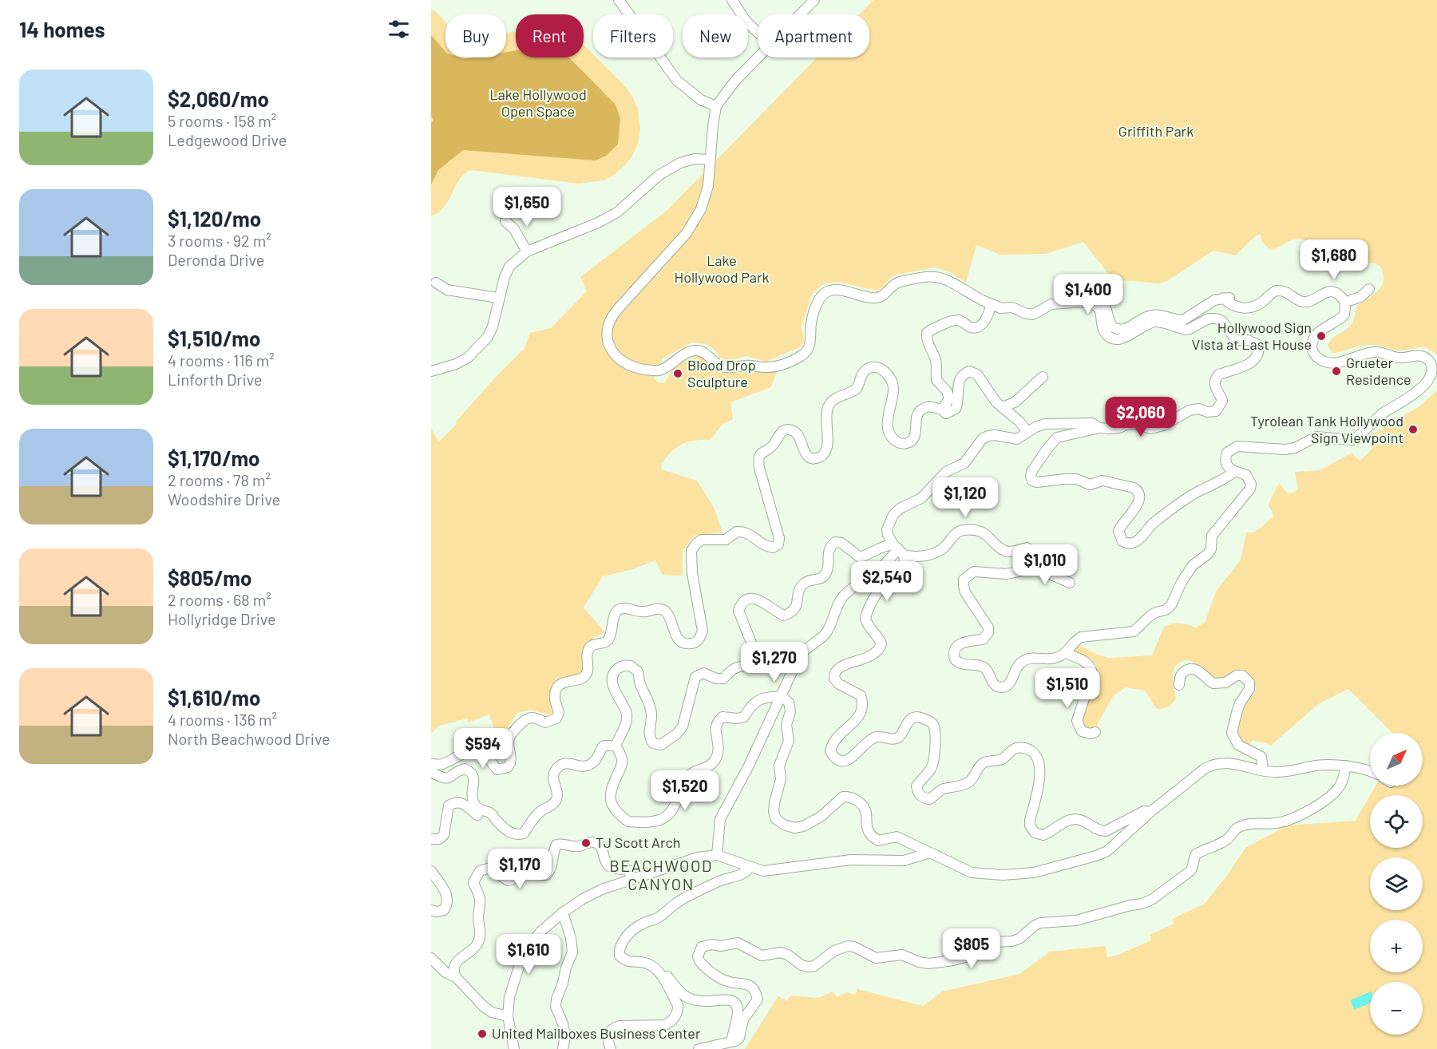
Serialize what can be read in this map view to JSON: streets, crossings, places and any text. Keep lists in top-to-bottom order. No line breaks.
{"districts":["BEACHWOOD CANYON"],"parks":["Lake Hollywood Open Space","Griffith Park","Lake Hollywood Park"],"places":["Hollywood Sign Vista at Last House","Grueter Residence","Blood Drop Sculpture","Tyrolean Tank Hollywood Sign Viewpoint","TJ Scott Arch","United Mailboxes Business Center"],"north":"top right","page":{"heading":"14 homes","chip":["Buy","Rent","Filters","New","Apartment"],"list":[{"name":"$2,060/mo","note":"5 rooms · 158 m² · Ledgewood Drive"},{"name":"$1,120/mo","note":"3 rooms · 92 m² · Deronda Drive"},{"name":"$1,510/mo","note":"4 rooms · 116 m² · Linforth Drive"},{"name":"$1,170/mo","note":"2 rooms · 78 m² · Woodshire Drive"},{"name":"$805/mo","note":"2 rooms · 68 m² · Hollyridge Drive"},{"name":"$1,610/mo","note":"4 rooms · 136 m² · North Beachwood Drive"}],"price":["$1,650","$1,680","$1,400","$2,060","$1,120","$1,010","$2,540","$1,270","$1,510","$594","$1,520","$1,170","$805","$1,610"],"map_buttons":["+","−"]}}
